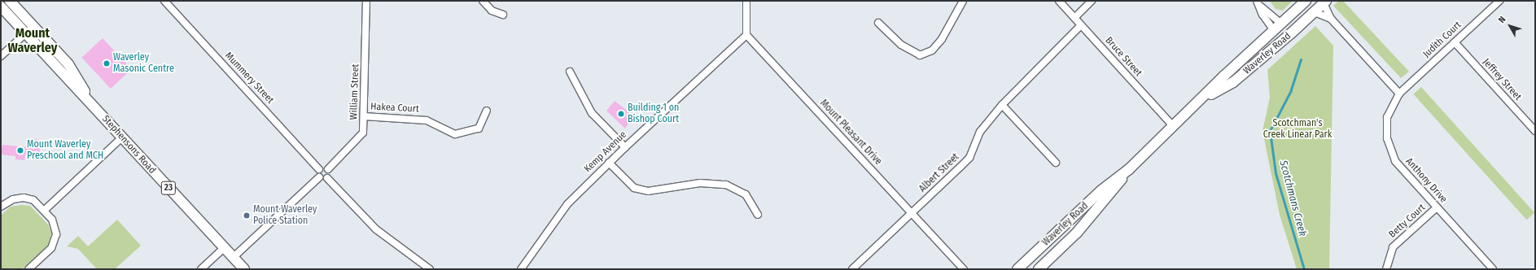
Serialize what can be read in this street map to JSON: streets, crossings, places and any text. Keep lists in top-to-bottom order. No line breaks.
{"streets":{"main road":["Waverley Road","Stephensons Road","23"],"street":["Judith Court","Bruce Street","Mummery Street","Jeffrey Street","William Street","Hakea Court","Mount Pleasant Drive","Kemp Avenue","Albert Street","Anthony Drive","Betty Court"]},"crossings":[["Judith Court","Jeffrey Street"],["Judith Court","Anthony Drive"],["Waverley Road","Bruce Street"],["Bruce Street","Albert Street"],["William Street","Hakea Court"],["Mount Pleasant Drive","Kemp Avenue"],["Mount Pleasant Drive","Albert Street"],["Anthony Drive","Betty Court"]],"districts":["Mount Waverley"],"water":["Scotchmans Creek"],"parks":["Scotchman's Creek Linear Park"],"places":["Waverley Masonic Centre","Building 1 on Bishop Court","Mount Waverley Preschool and MCH","Mount Waverley Police Station"],"north":"top left"}
